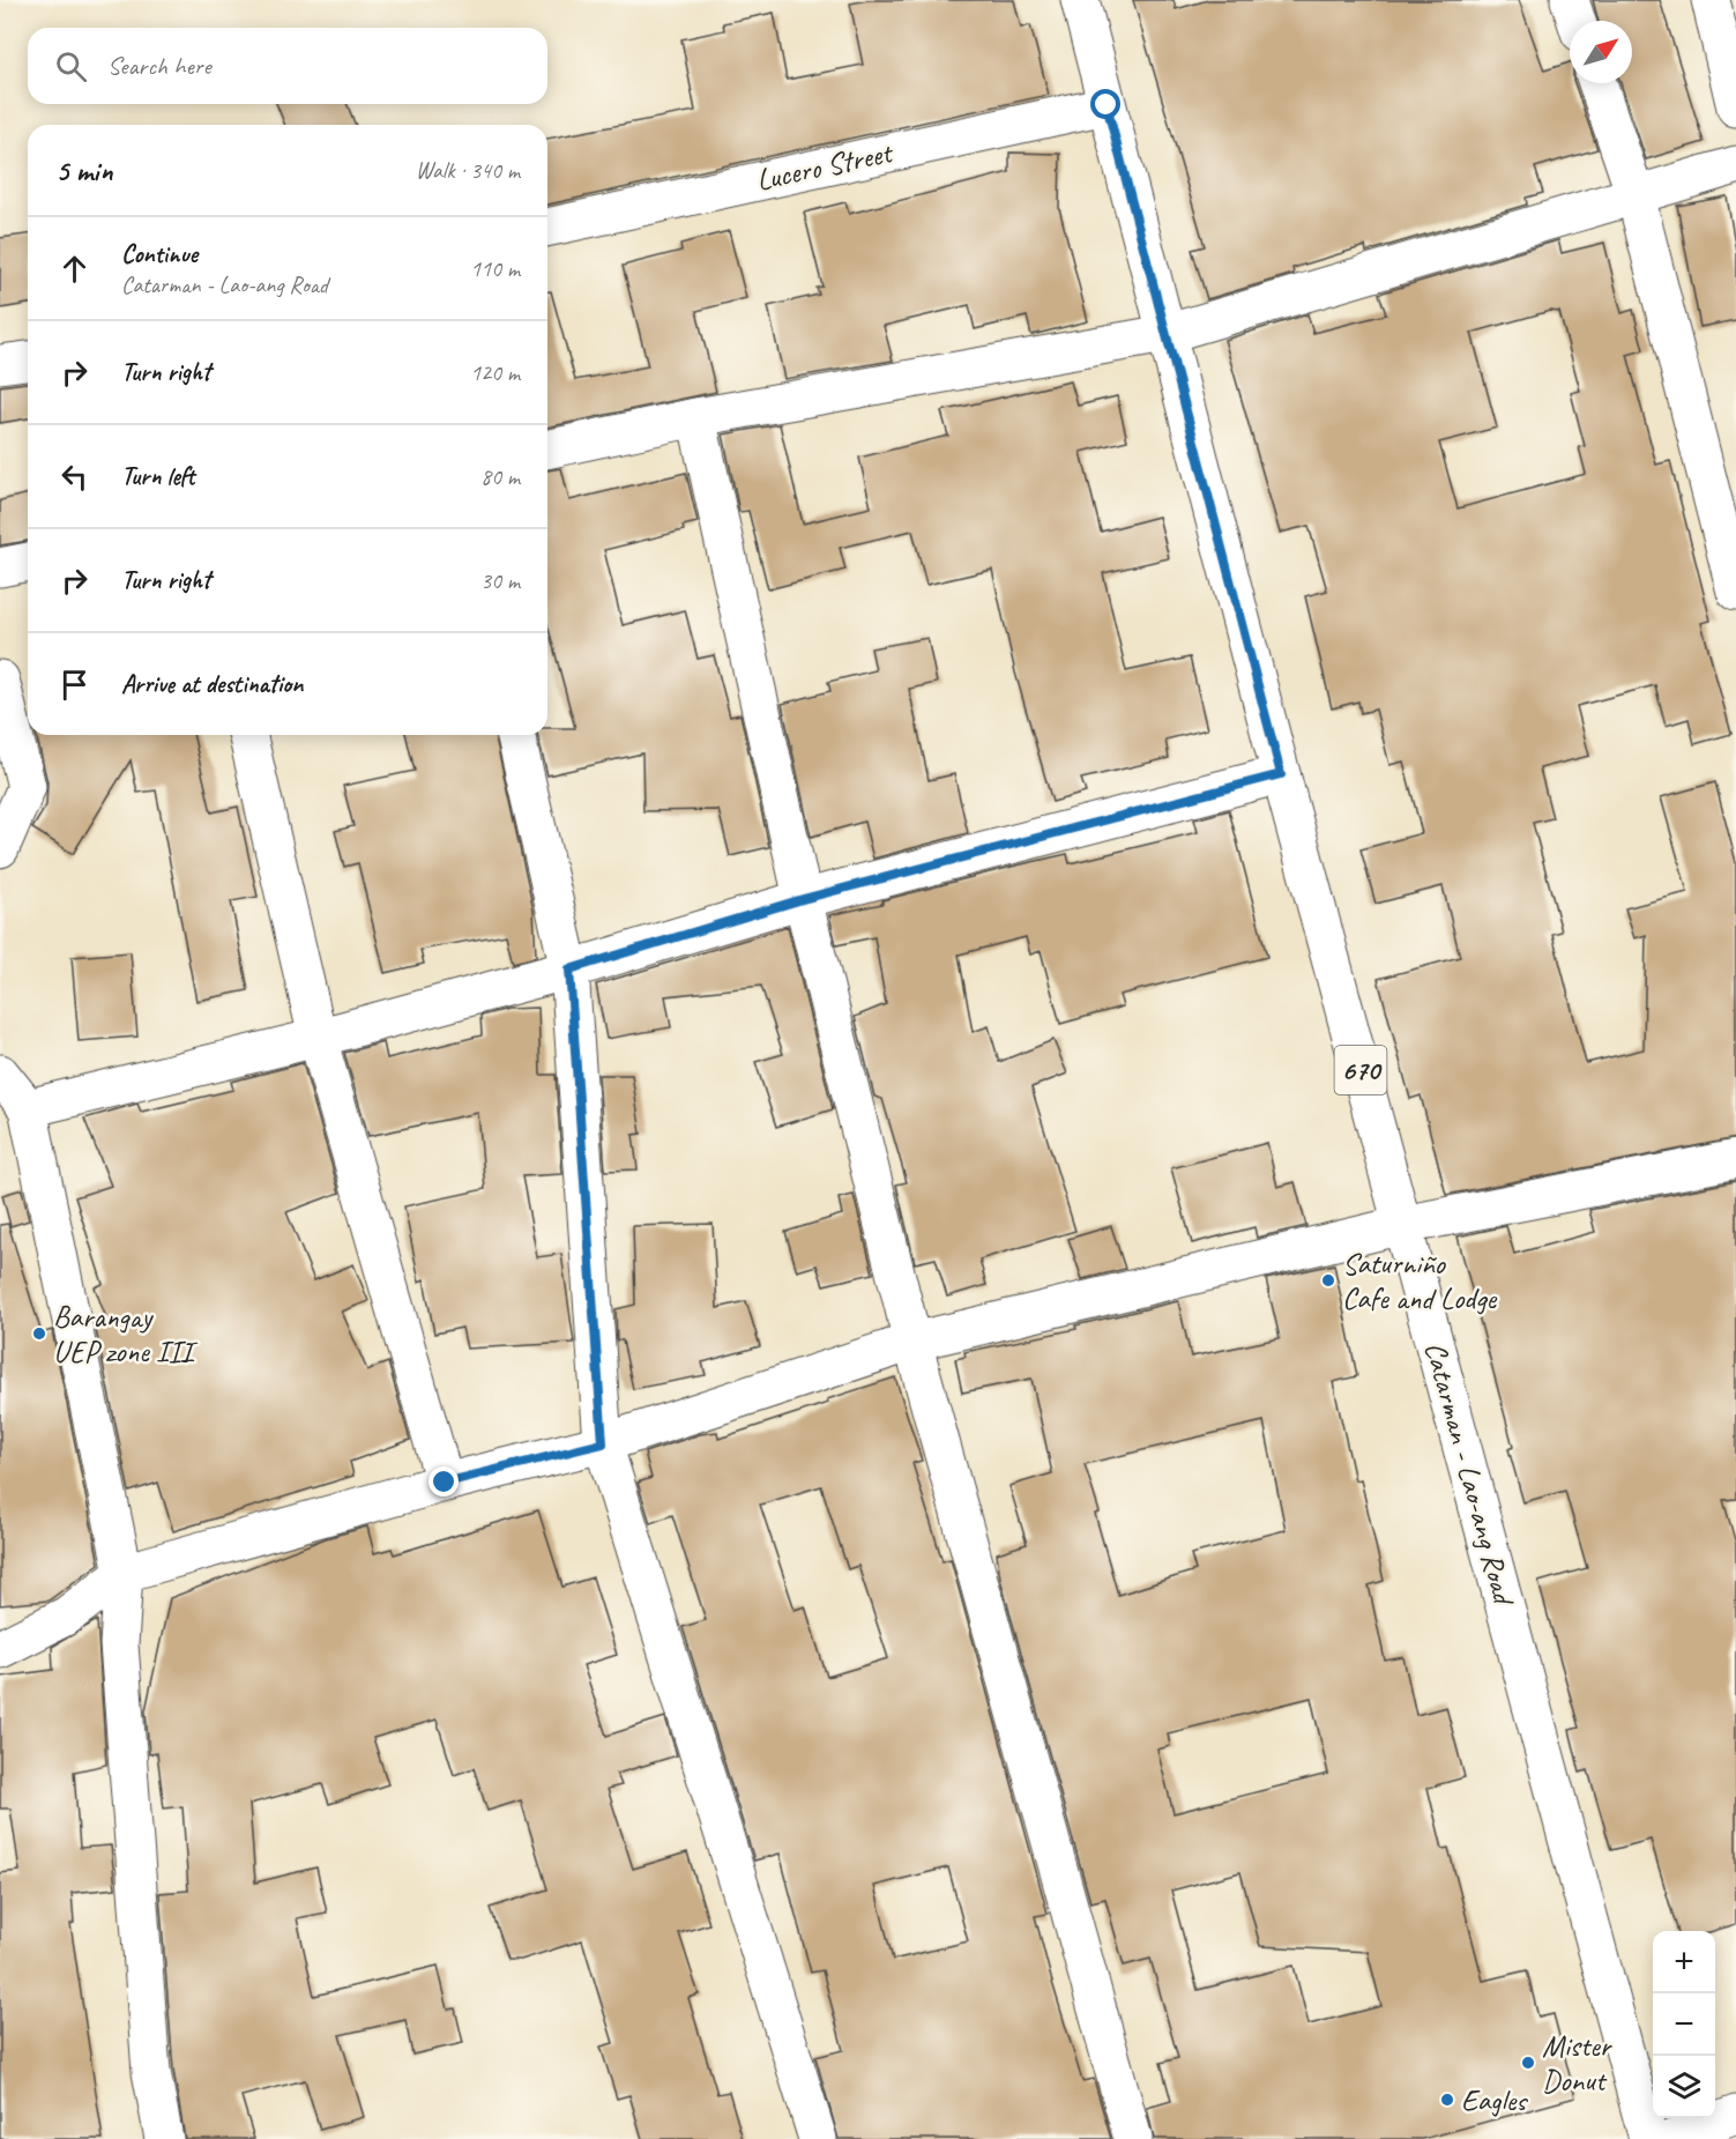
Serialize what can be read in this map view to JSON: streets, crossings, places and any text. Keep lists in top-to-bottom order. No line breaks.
{"streets":{"street":["Lucero Street","670","Catarman - Lao-ang Road"]},"crossings":[["Lucero Street","Catarman - Lao-ang Road"]],"places":["Saturniño Cafe and Lodge","Barangay UEP zone III","Mister Donut","Eagles"],"north":"top right","page":{"search":"Search here","heading":["5 min","Walk · 340 m"],"list":[["Continue","Catarman - Lao-ang Road","110 m"],["Turn right","120 m"],["Turn left","80 m"],["Turn right","30 m"],"Arrive at destination"],"map_buttons":["+","−"]}}
